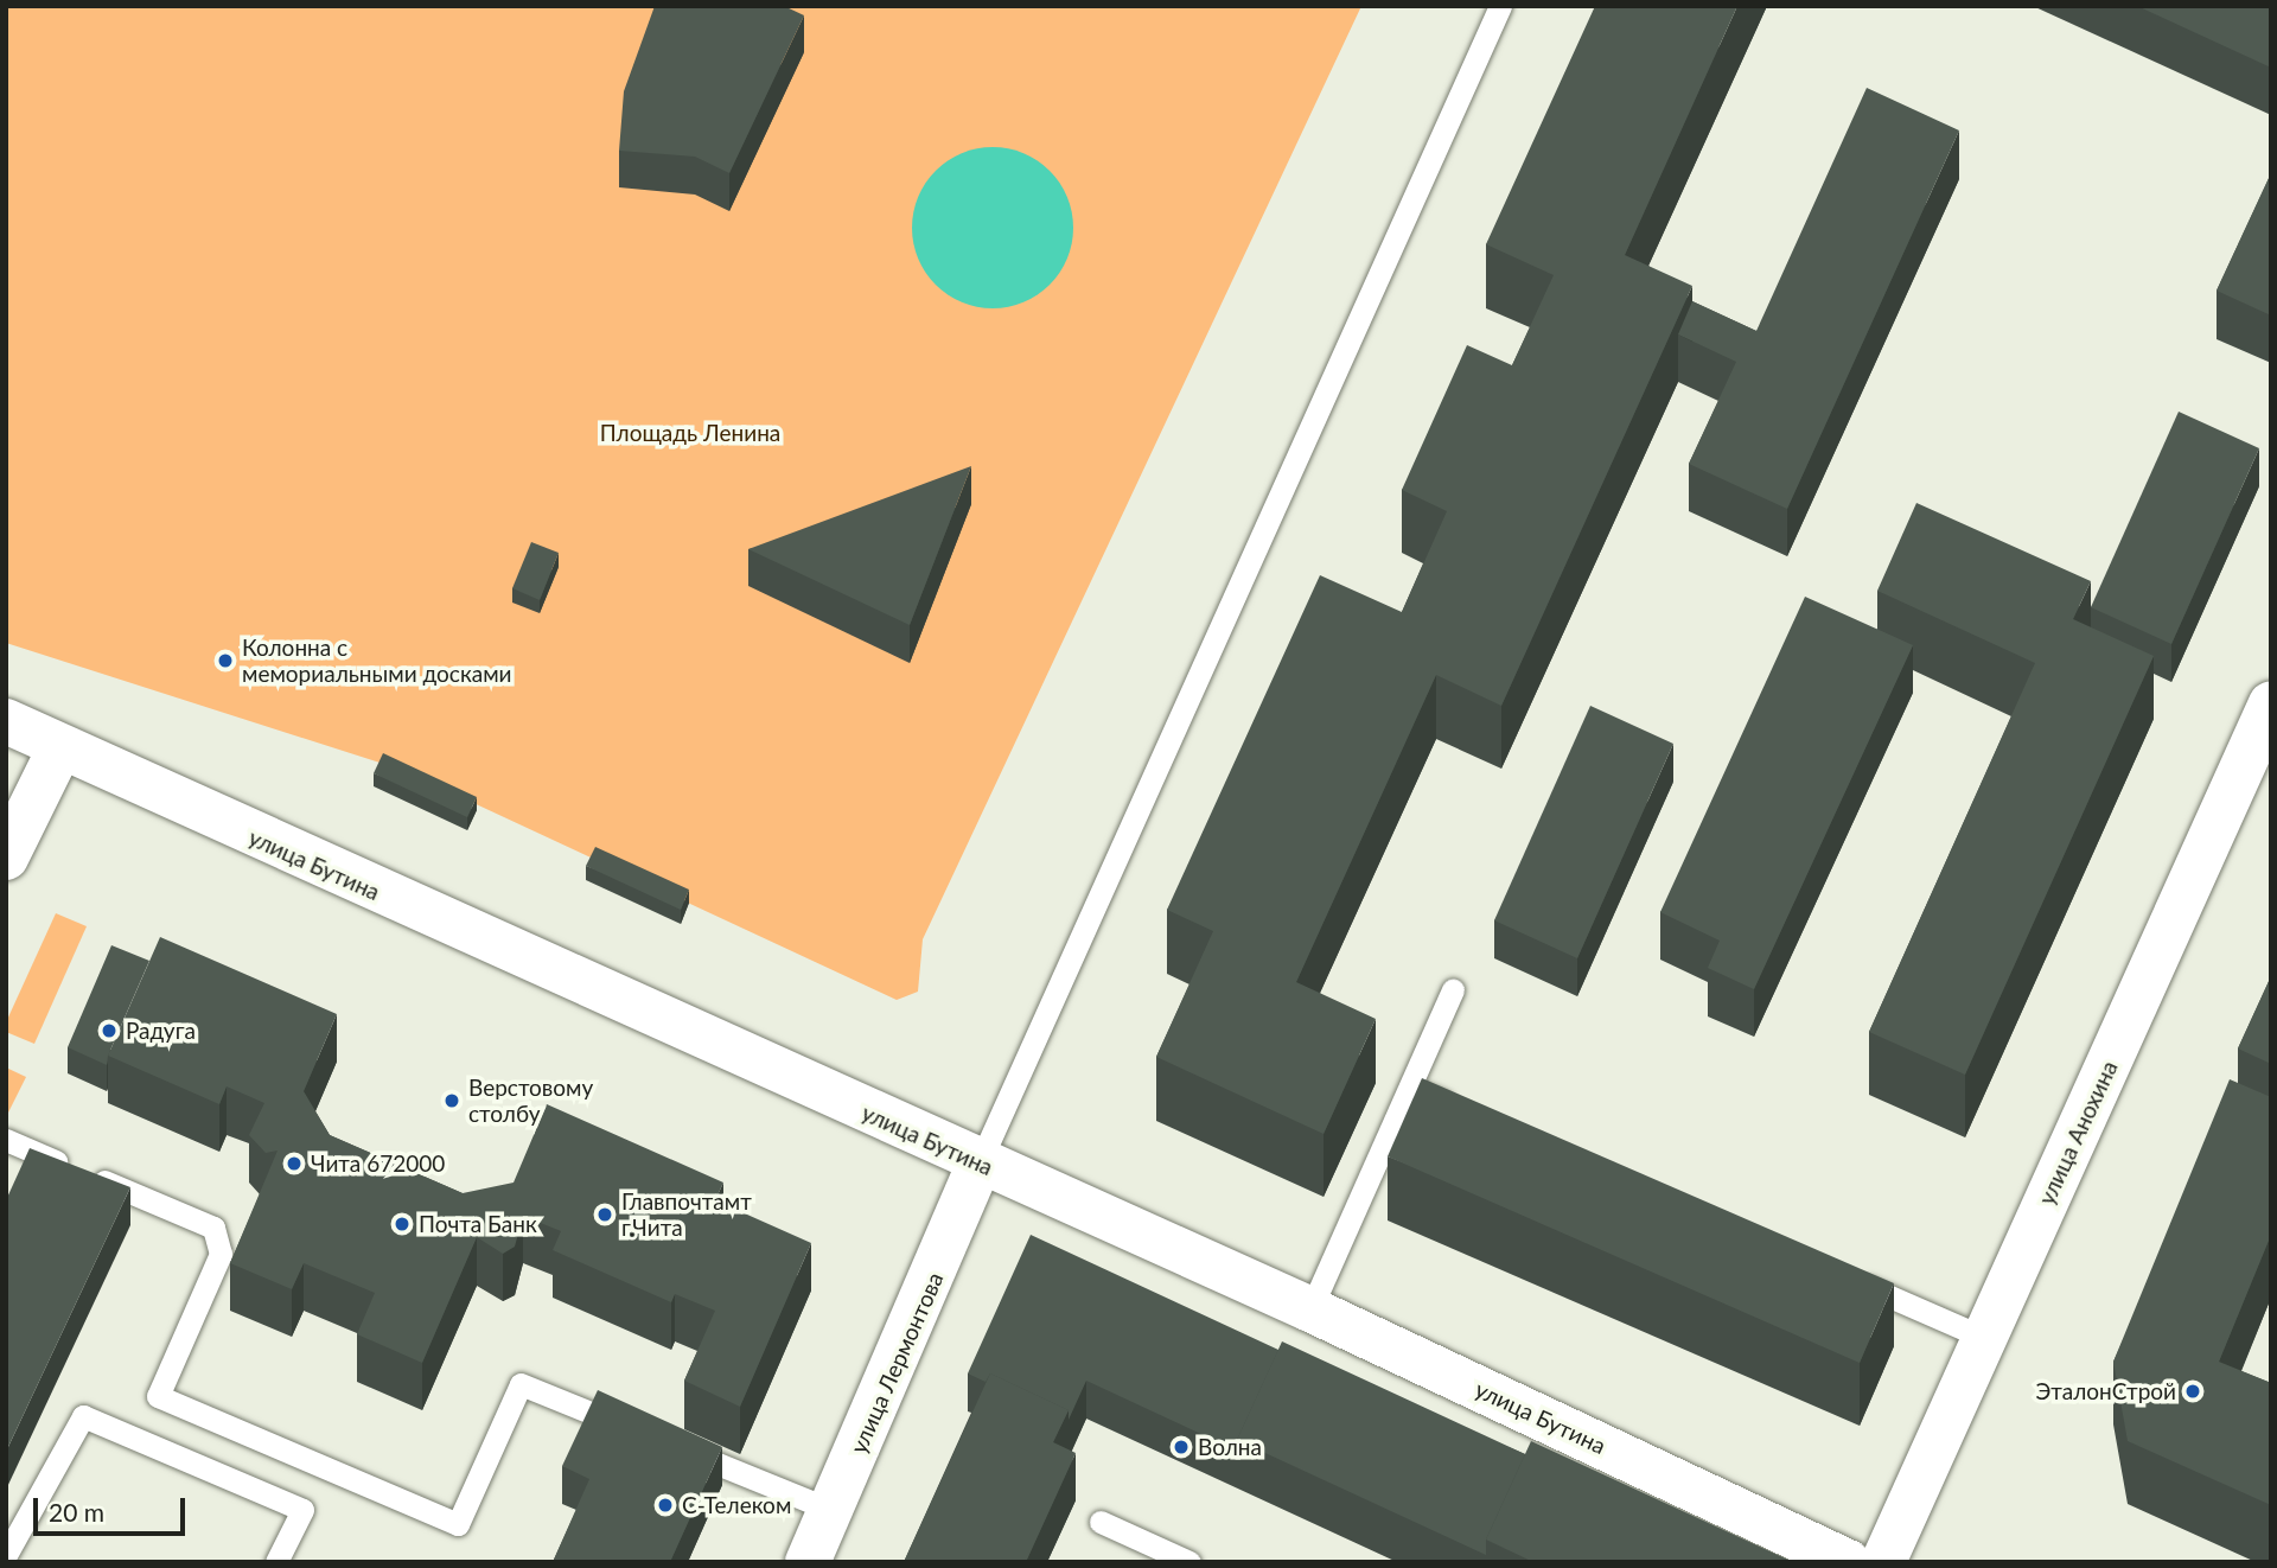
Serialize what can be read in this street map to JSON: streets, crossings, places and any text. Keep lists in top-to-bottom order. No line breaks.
{"streets":{"main road":["улица Бутина","улица Анохина","улица Лермонтова"]},"crossings":[["улица Бутина","улица Лермонтова"]],"parks":["Площадь Ленина"],"places":["Колонна с мемориальными досками","Радуга","Верстовому столбу","Чита 672000","Главпочтамт г.Чита","Почта Банк","ЭталонСтрой","Волна","С-Телеком"],"scale_bar":"20 m"}
